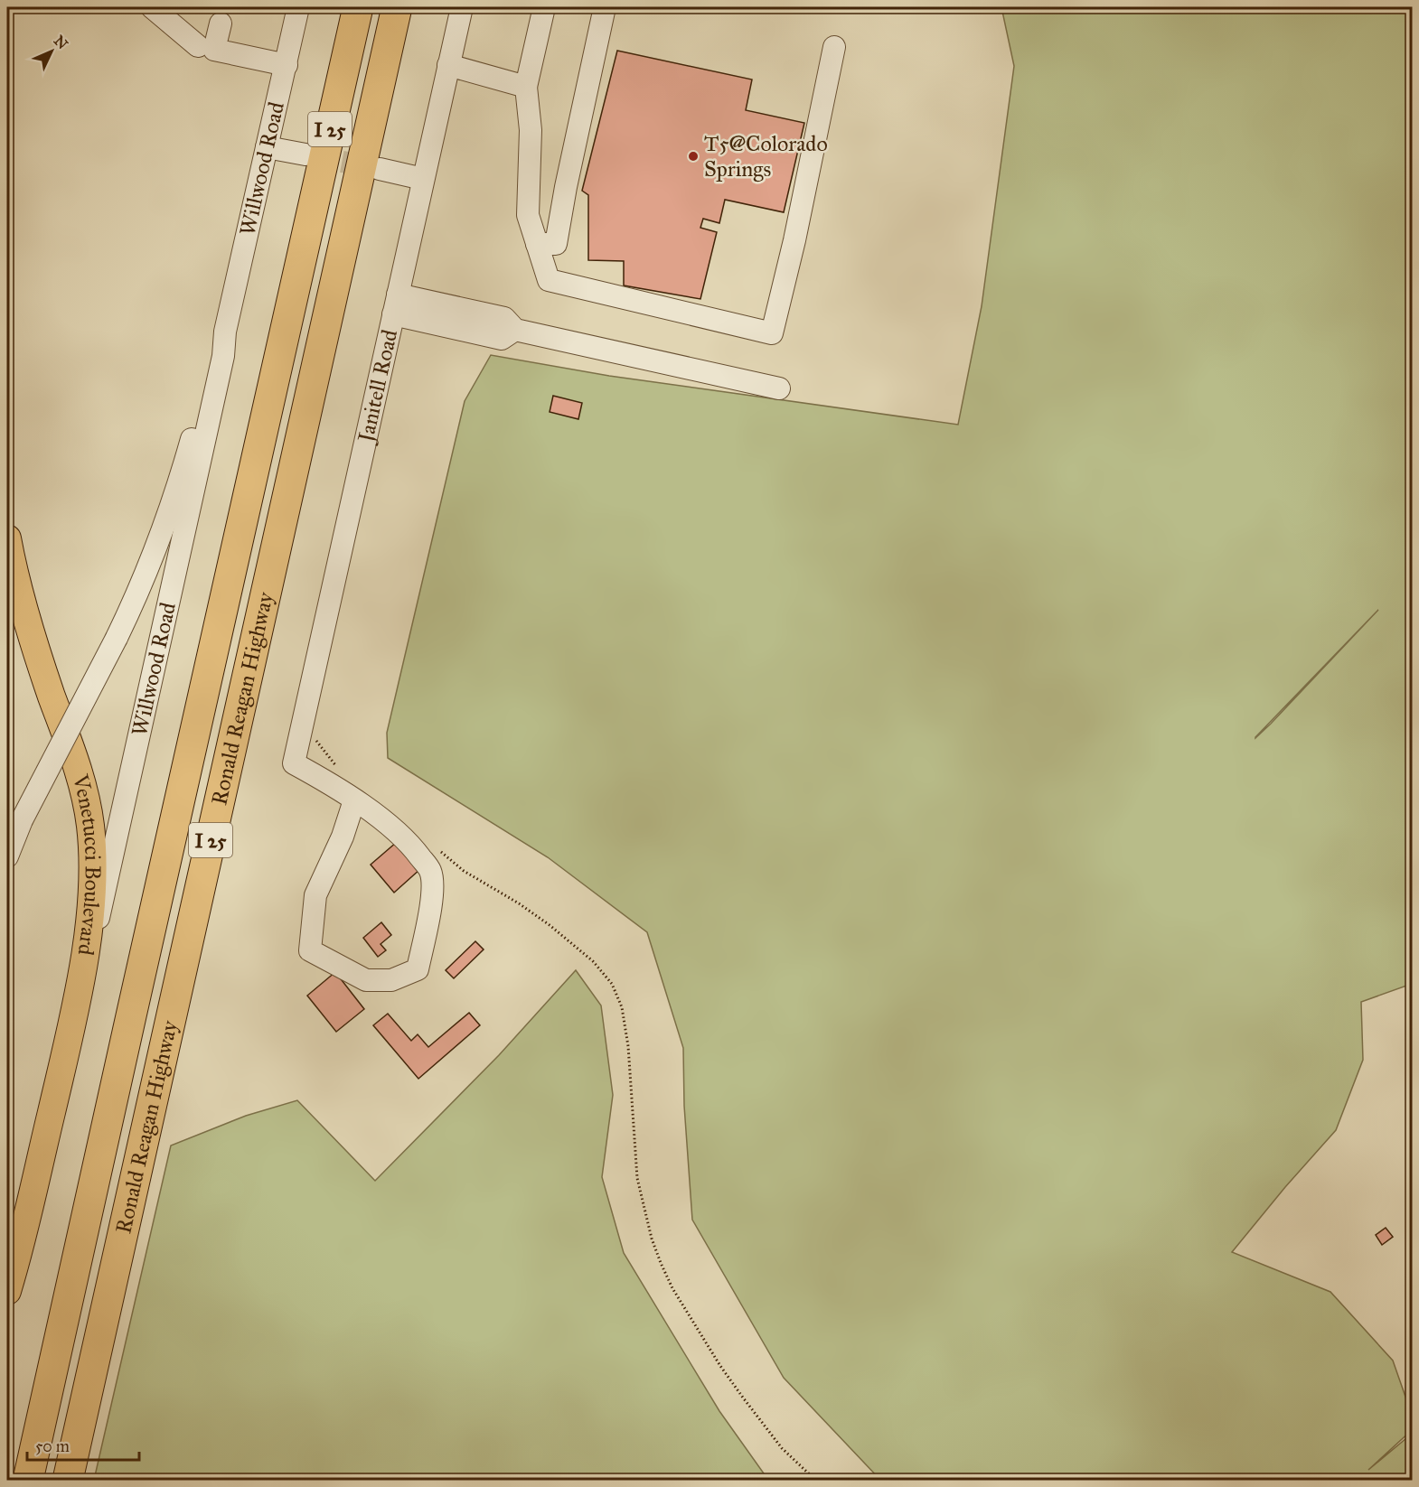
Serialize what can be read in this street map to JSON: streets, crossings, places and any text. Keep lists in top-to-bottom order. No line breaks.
{"streets":{"highway":["I 25","Ronald Reagan Highway"],"main road":["Venetucci Boulevard"],"street":["Willwood Road","Janitell Road"]},"crossings":[["Willwood Road","Venetucci Boulevard"]],"places":["T5@Colorado Springs"],"scale_bar":"50 m","north":"top right"}
